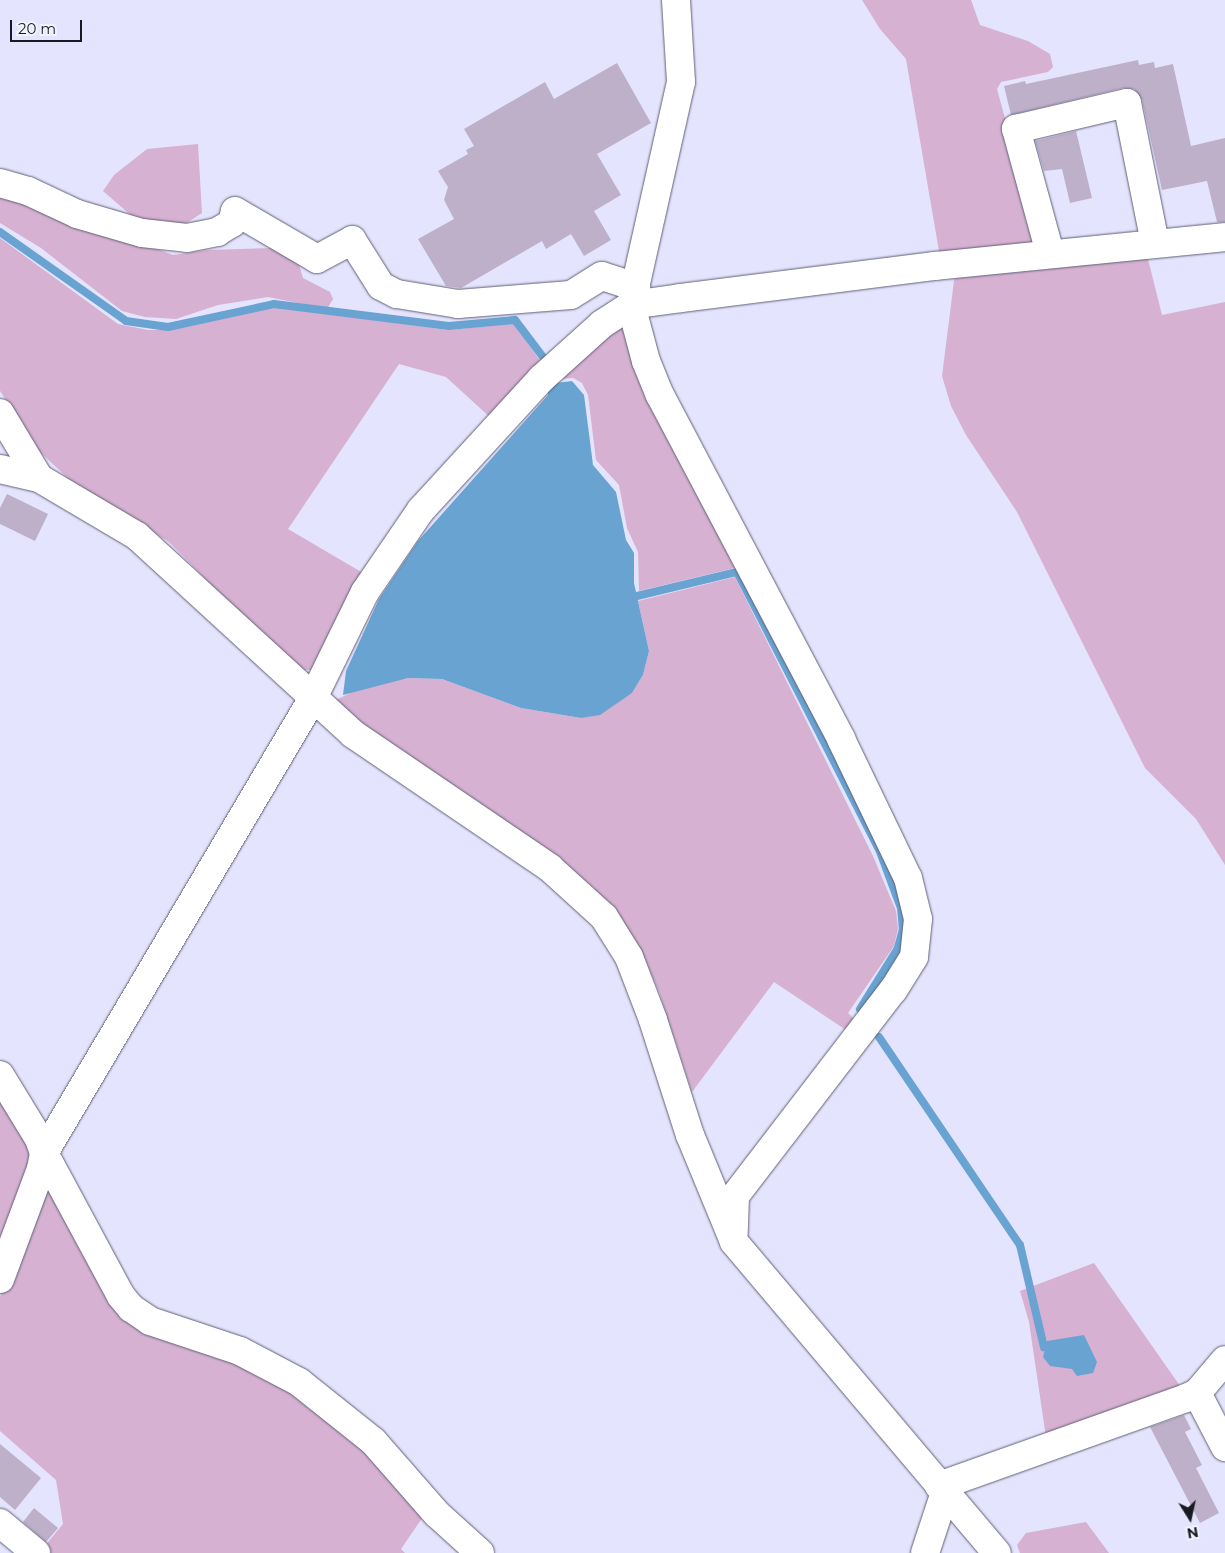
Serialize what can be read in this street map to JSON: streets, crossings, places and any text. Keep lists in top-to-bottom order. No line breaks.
{"scale_bar":"20 m","north":"bottom"}
